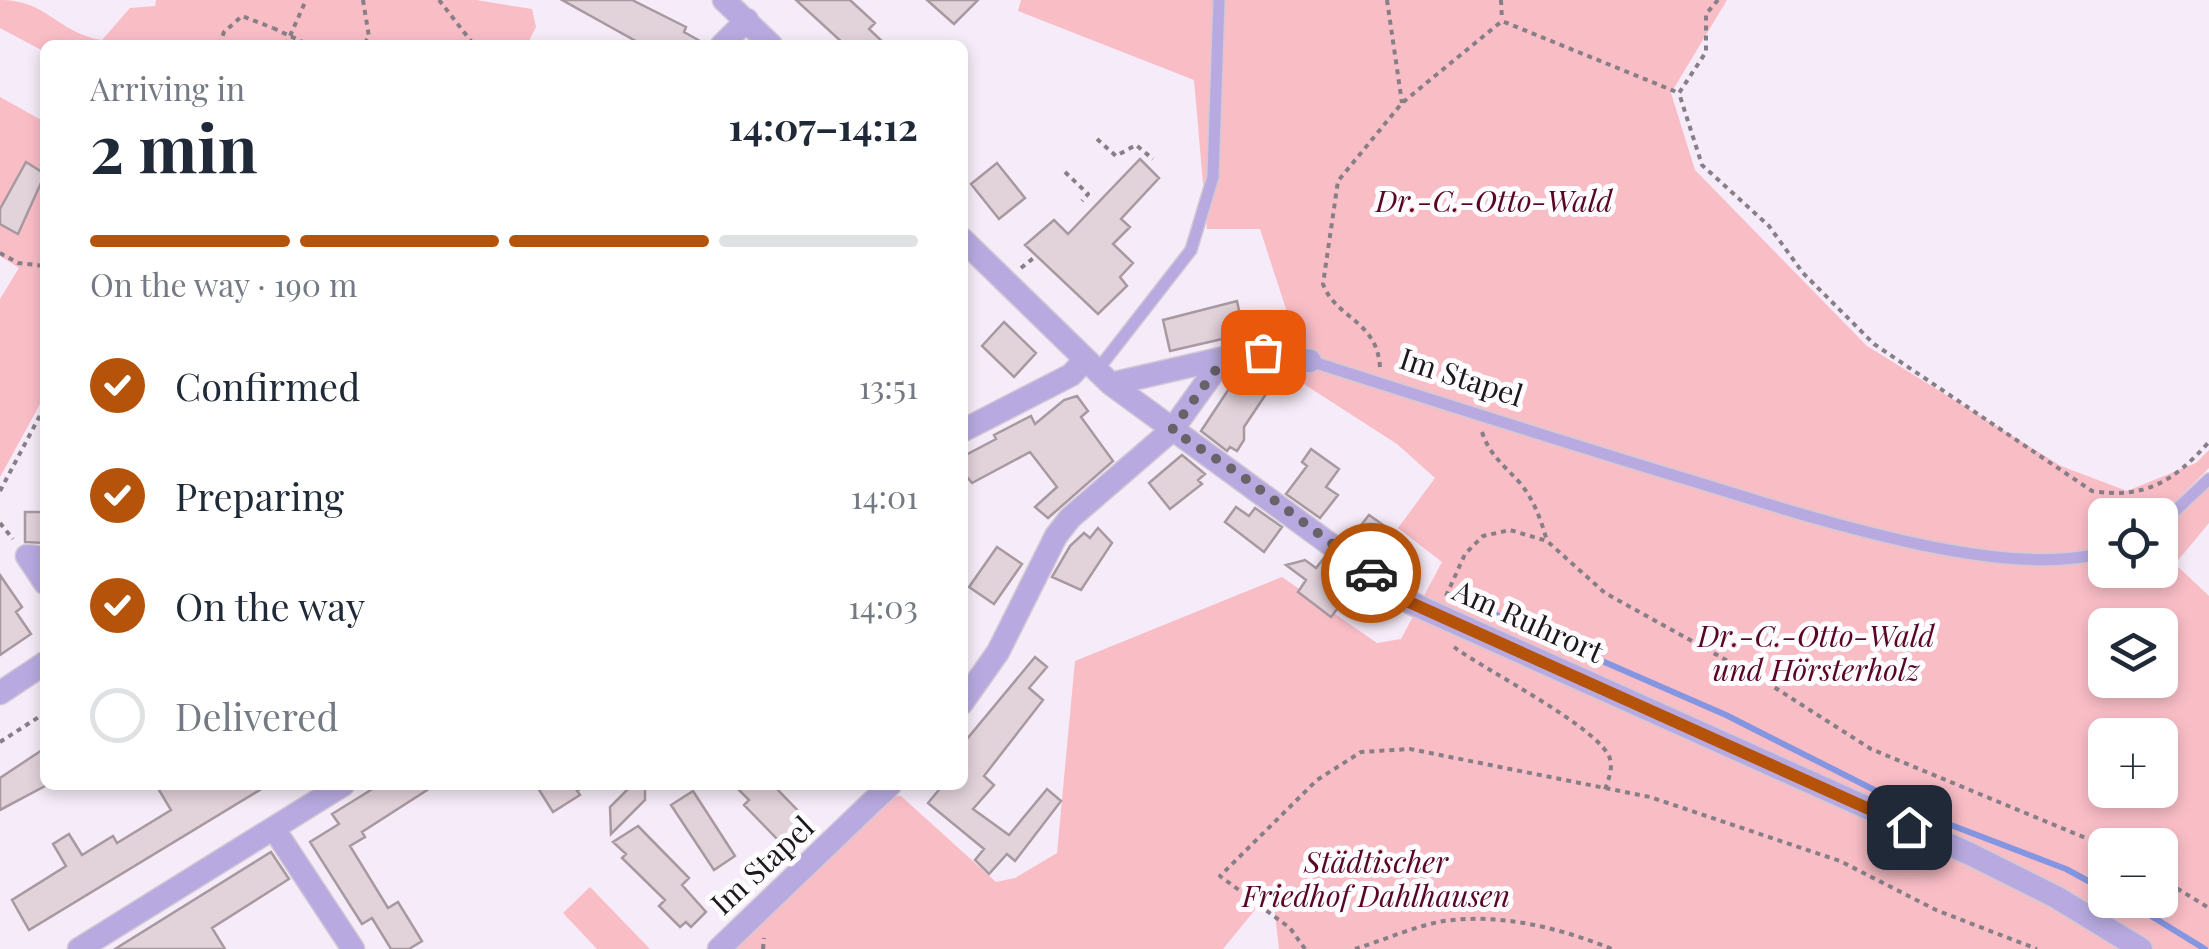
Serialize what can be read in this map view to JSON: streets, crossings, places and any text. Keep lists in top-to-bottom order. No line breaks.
{"streets":{"street":["Im Stapel","Am Ruhrort"]},"crossings":[["Im Stapel","Am Ruhrort"]],"parks":["Dr.-C.-Otto-Wald","Dr.-C.-Otto-Wald und Hörsterholz","Städtischer Friedhof Dahlhausen"],"page":{"heading":["2 min","Arriving in","14:07–14:12"],"bar":"On the way · 190 m","list":[["Confirmed","13:51"],["Preparing","14:01"],["On the way","14:03"],"Delivered"],"map_buttons":["+","−"]}}
